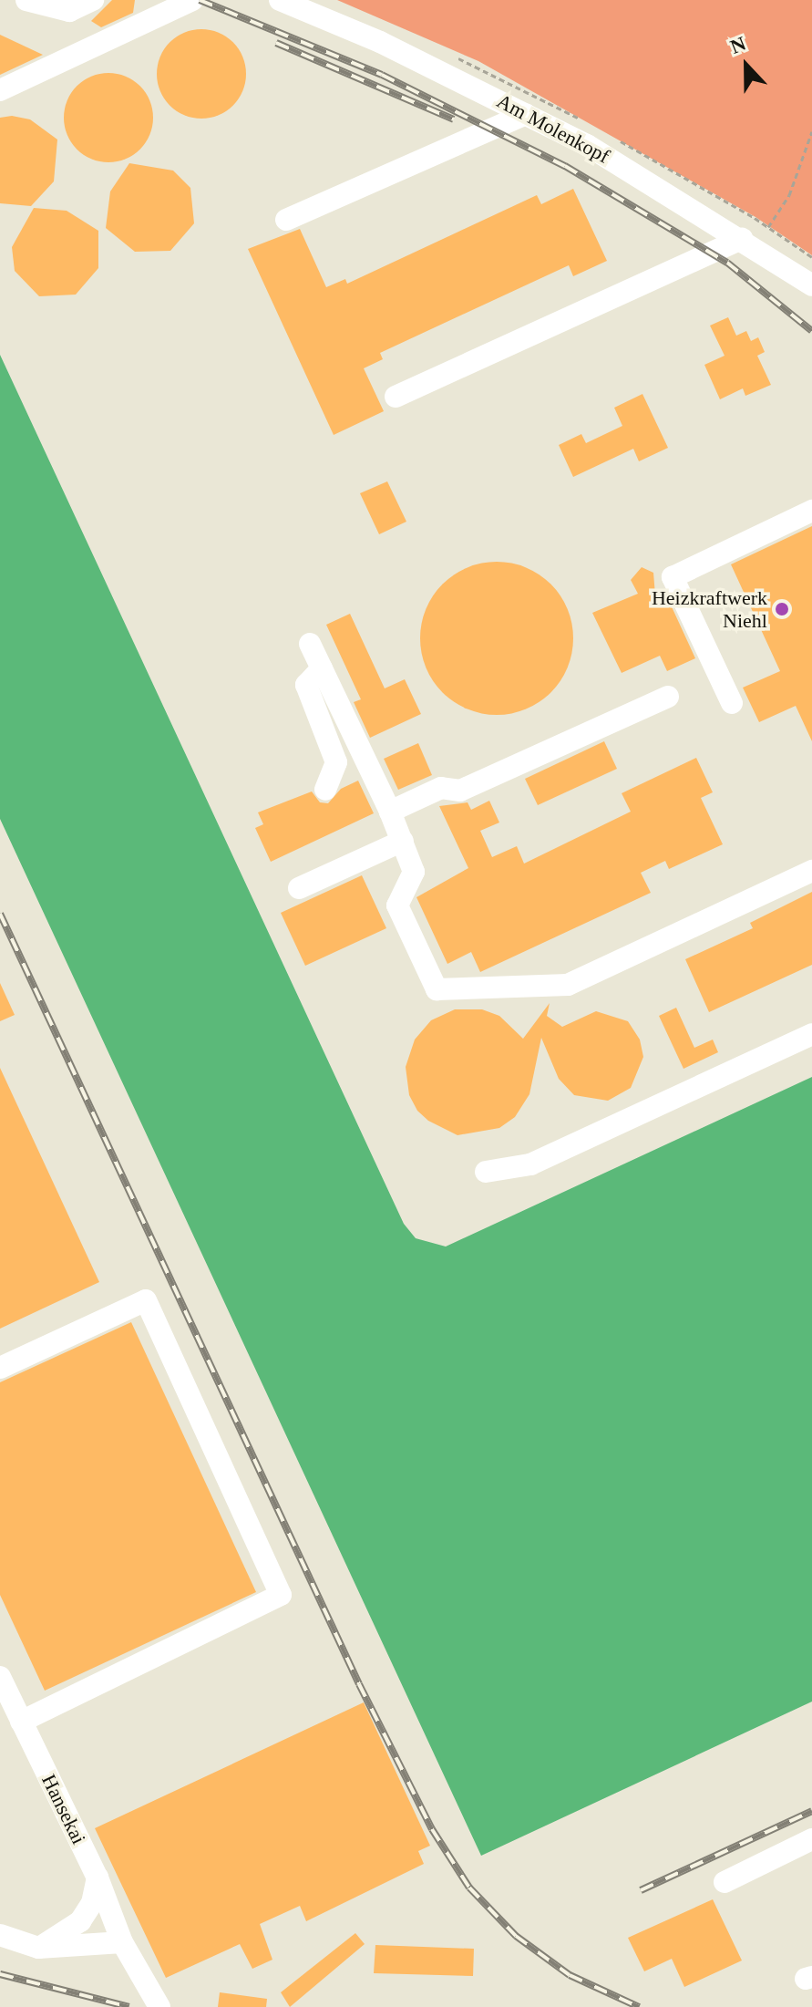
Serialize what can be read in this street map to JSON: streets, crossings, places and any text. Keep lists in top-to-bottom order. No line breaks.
{"streets":{"street":["Am Molenkopf","Hansekai"]},"places":["Heizkraftwerk Niehl"],"north":"top"}
